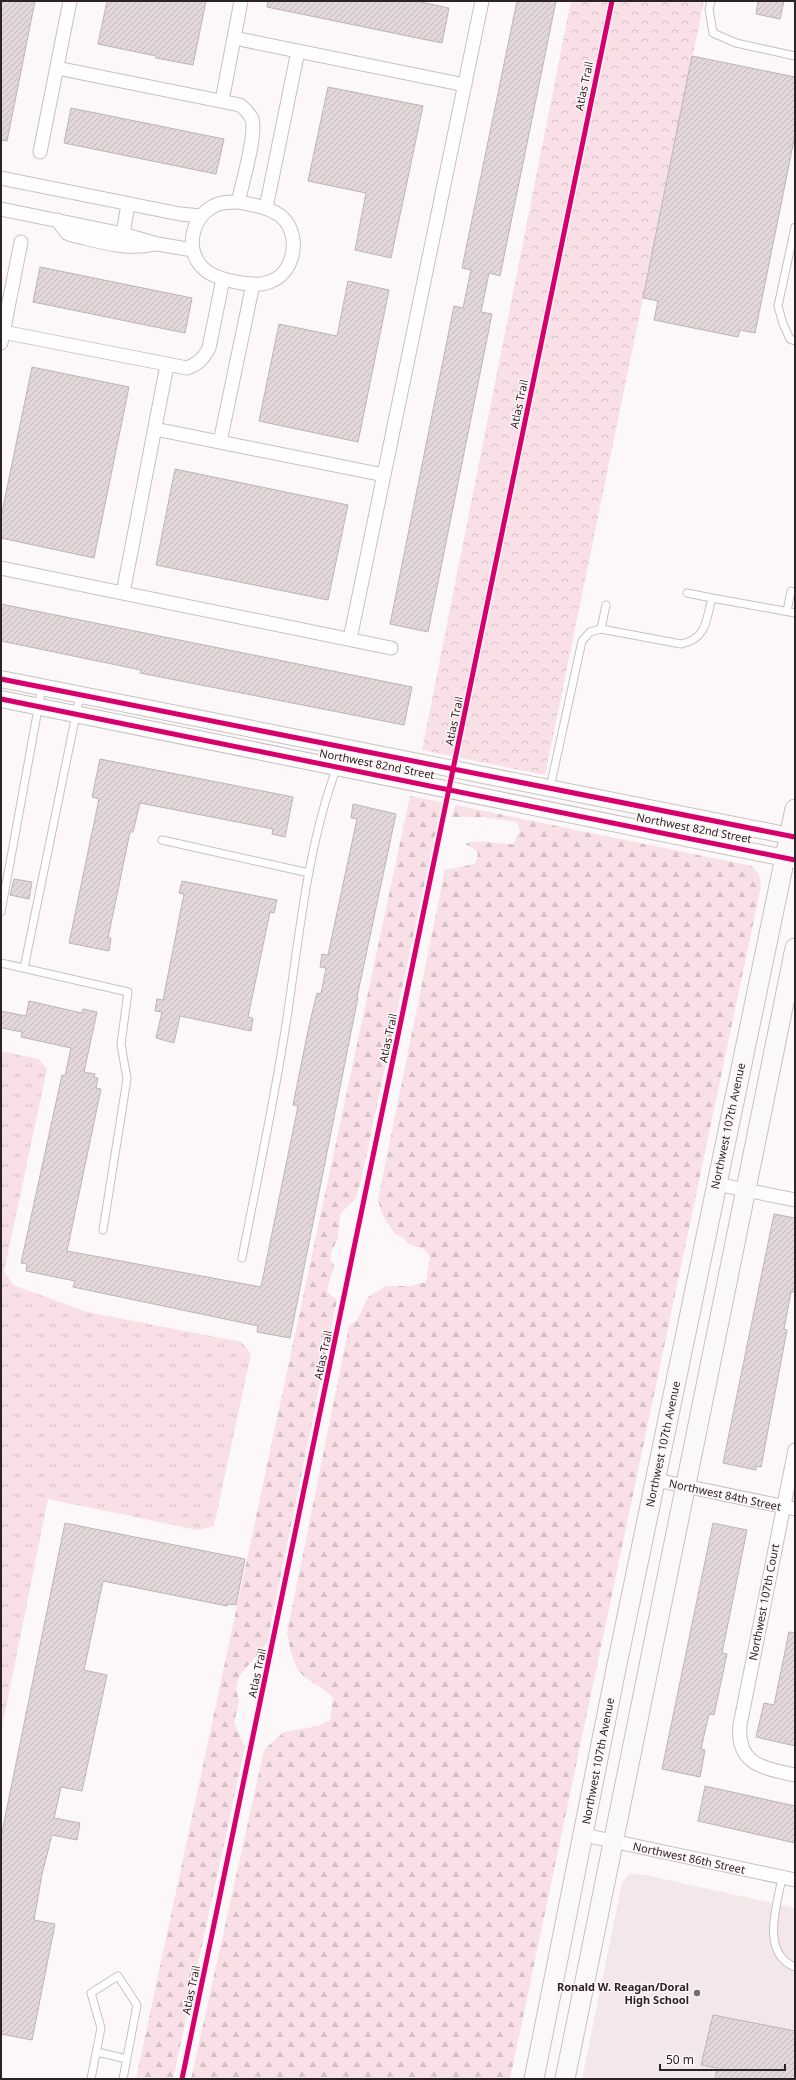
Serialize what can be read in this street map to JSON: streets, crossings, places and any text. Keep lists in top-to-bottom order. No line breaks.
{"streets":{"main road":["Northwest 107th Avenue"],"street":["Northwest 82nd Street","Northwest 84th Street","Northwest 107th Court","Northwest 86th Street"],"cycle path":["Atlas Trail"]},"crossings":[["Northwest 82nd Street","Northwest 107th Avenue"],["Northwest 107th Avenue","Northwest 84th Street"],["Northwest 107th Avenue","Northwest 86th Street"],["Northwest 84th Street","Northwest 107th Court"]],"places":["Ronald W. Reagan/Doral High School"],"scale_bar":"50 m"}
